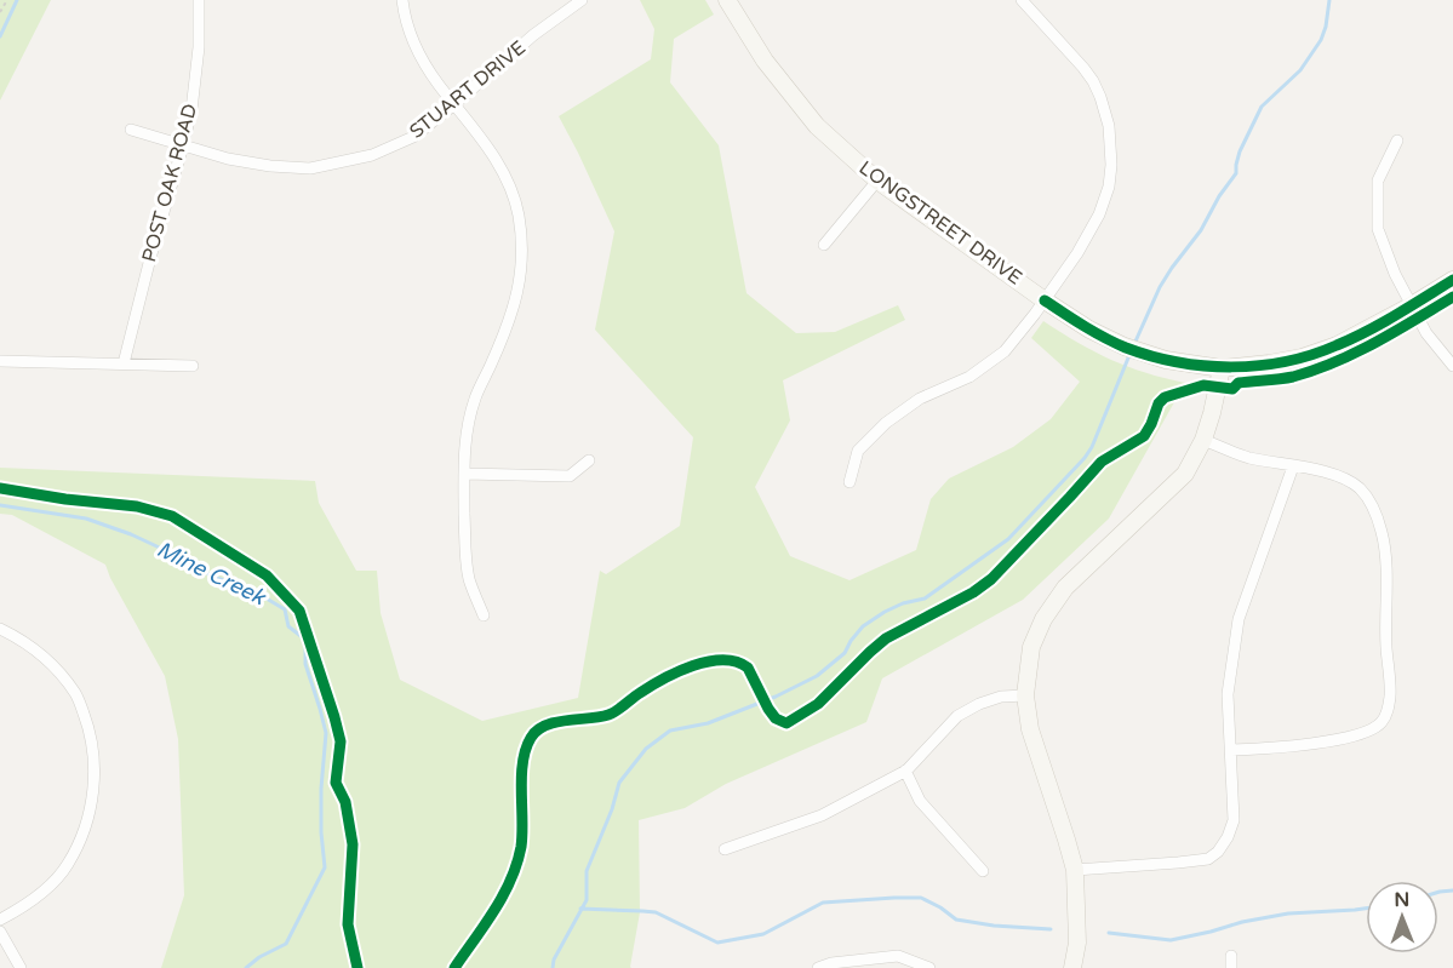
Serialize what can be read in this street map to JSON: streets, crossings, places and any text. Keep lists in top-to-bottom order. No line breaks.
{"streets":{"street":["STUART DRIVE","POST OAK ROAD","LONGSTREET DRIVE"]},"crossings":[["STUART DRIVE","POST OAK ROAD"]],"water":["Mine Creek"],"north":"top"}
